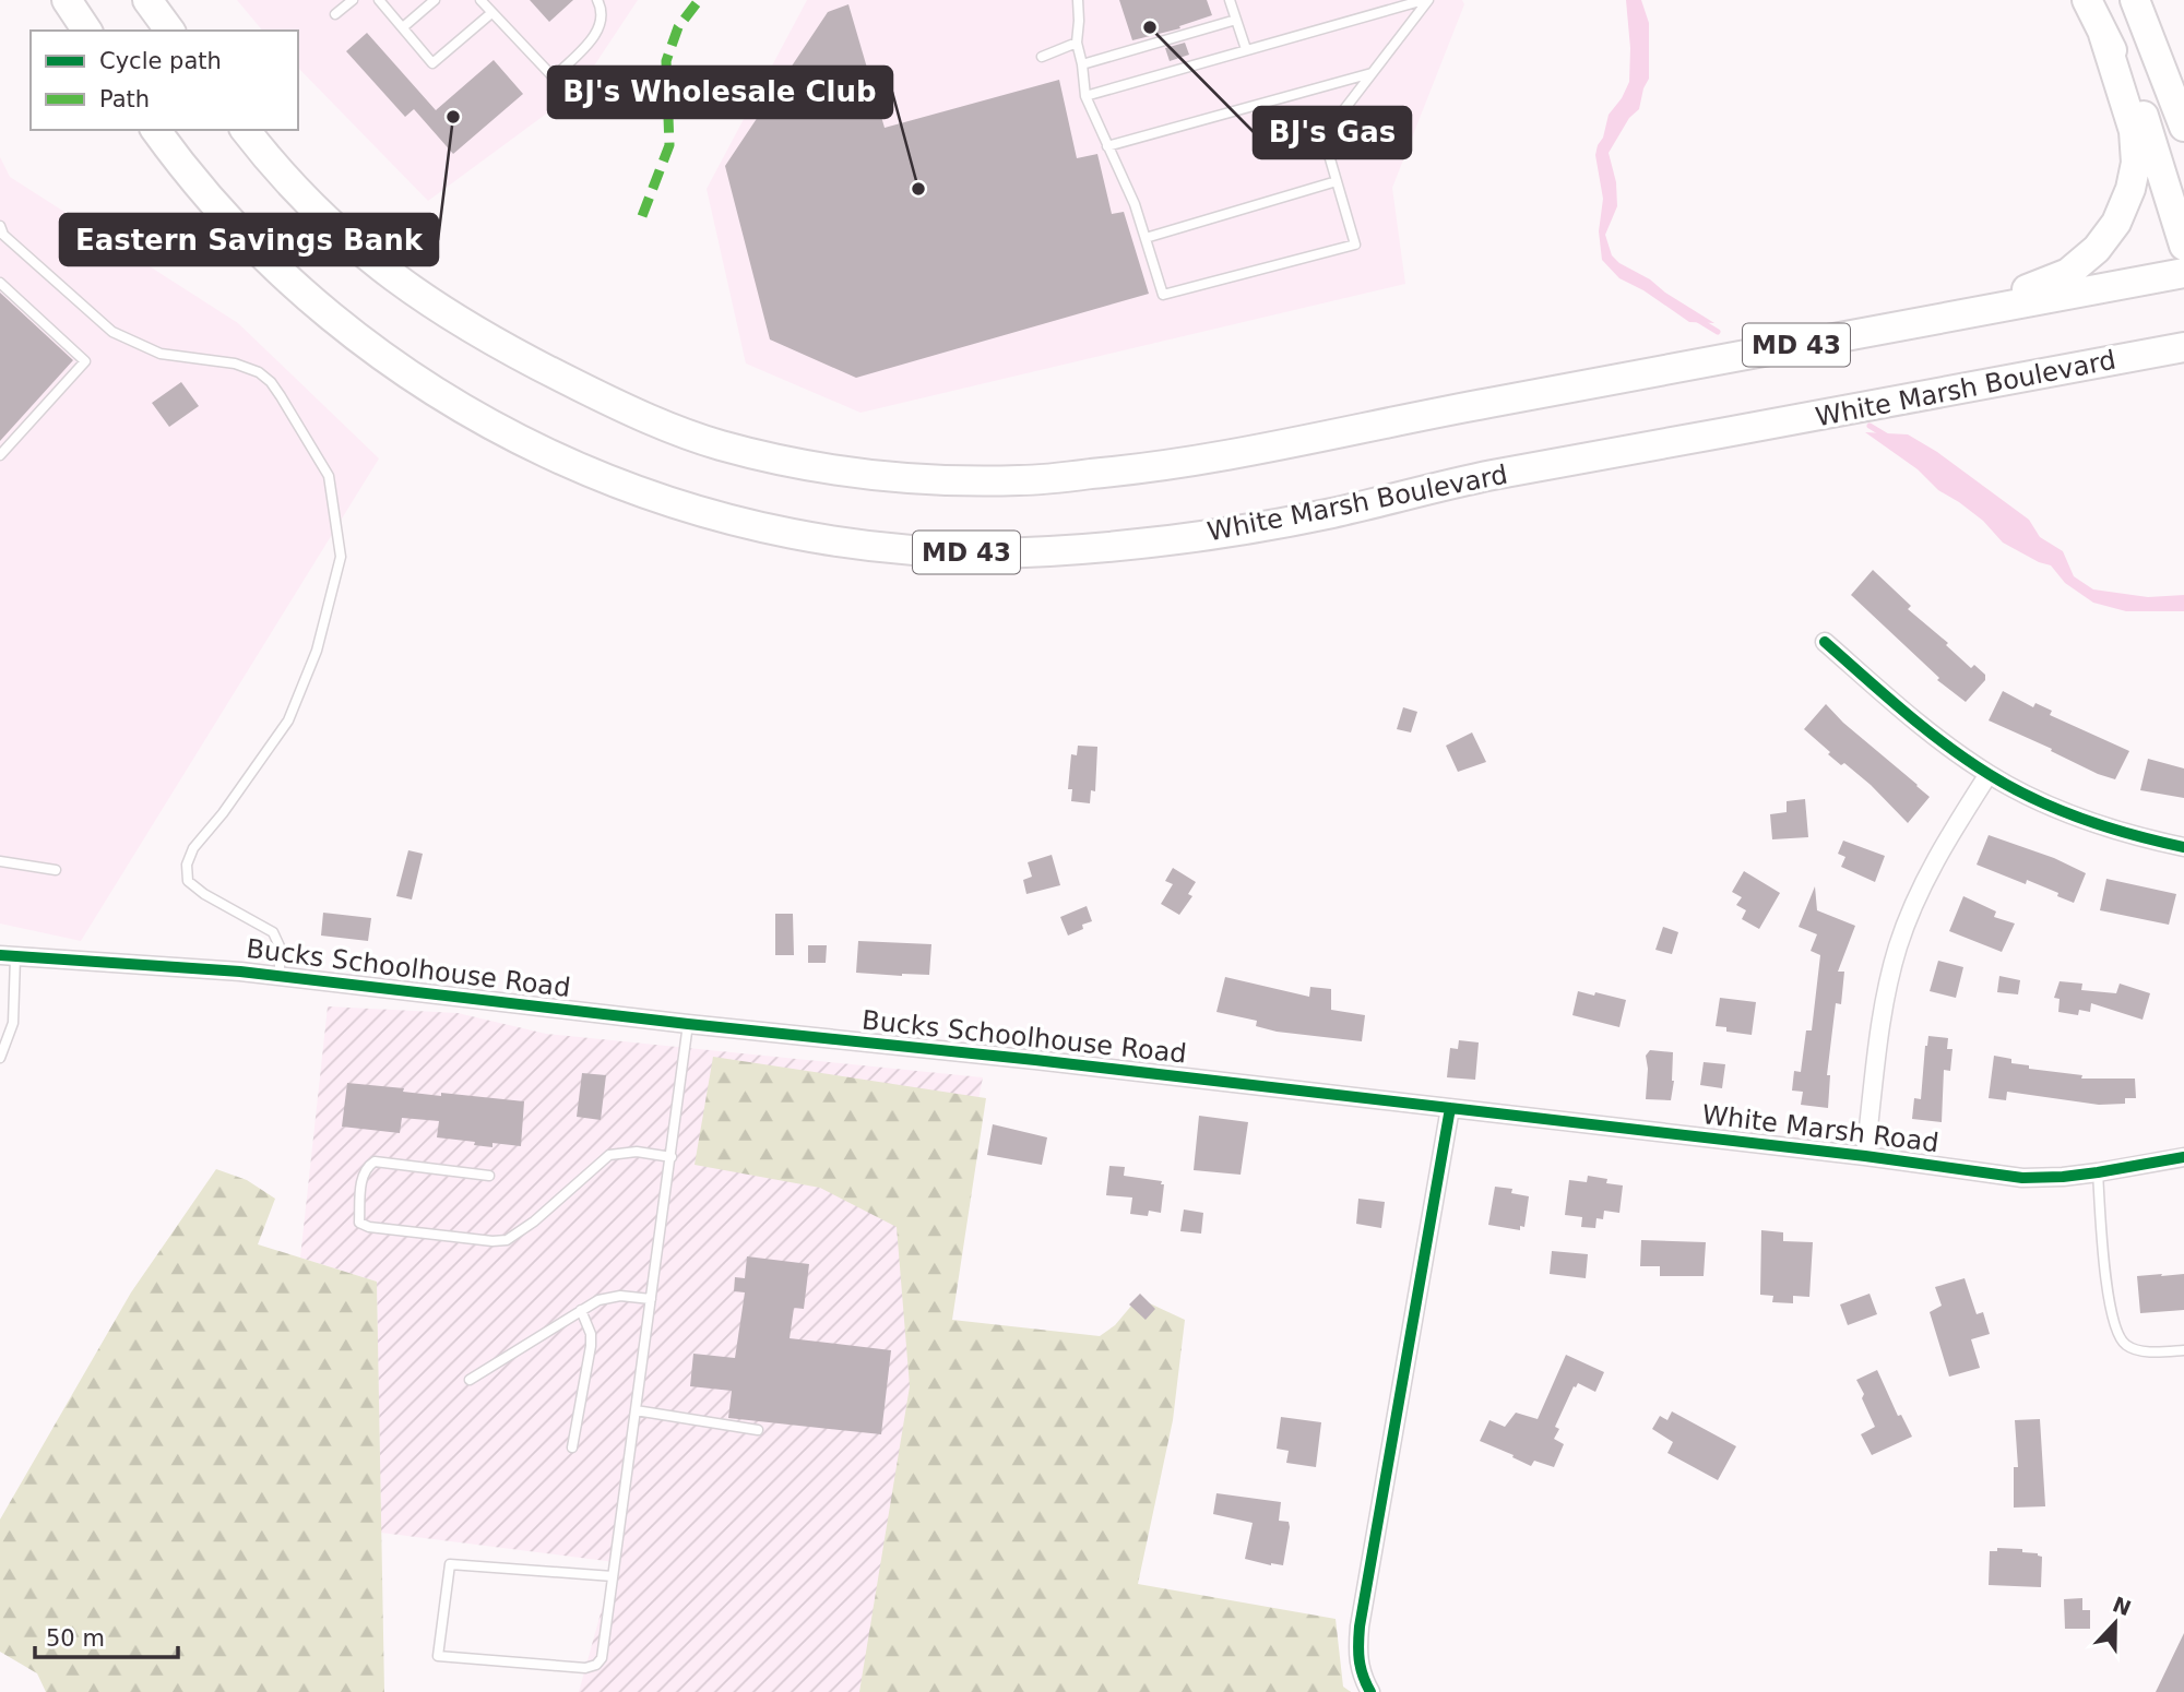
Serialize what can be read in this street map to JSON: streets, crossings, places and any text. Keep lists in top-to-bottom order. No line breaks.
{"streets":{"highway":["MD 43","White Marsh Boulevard"],"street":["Bucks Schoolhouse Road","White Marsh Road"]},"crossings":[["Bucks Schoolhouse Road","White Marsh Road"]],"places":["BJ's Gas","Eastern Savings Bank","BJ's Wholesale Club"],"legend":["Cycle path","Path"],"scale_bar":"50 m","north":"top"}
